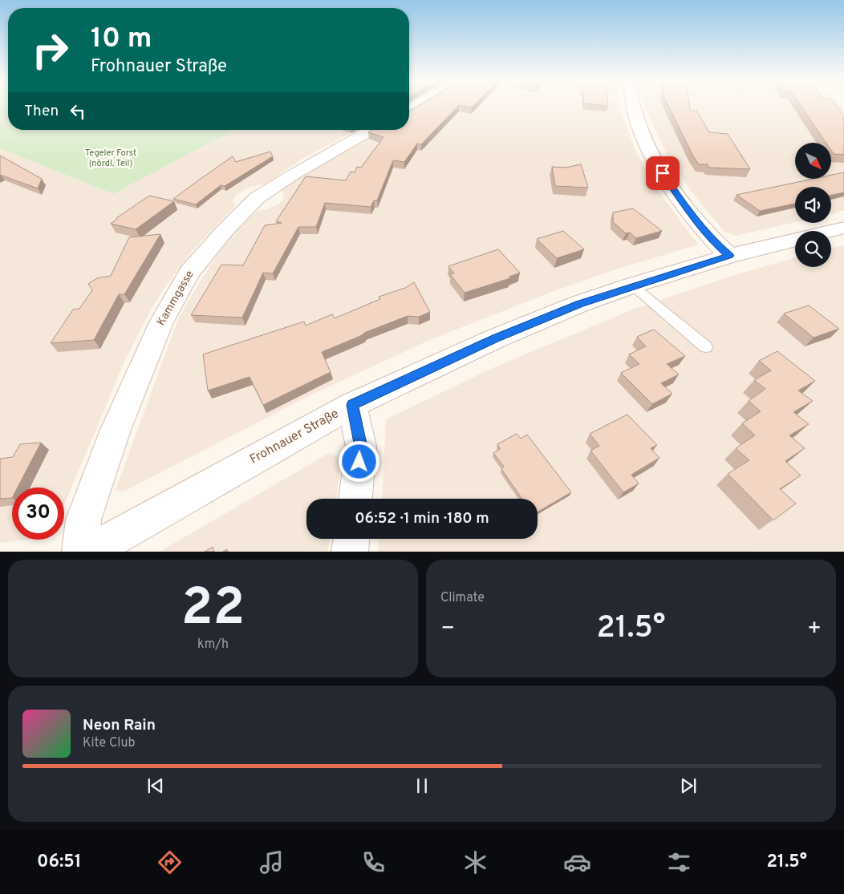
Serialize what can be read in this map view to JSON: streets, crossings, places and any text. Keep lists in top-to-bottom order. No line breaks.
{"streets":{"street":["Kammgasse","Frohnauer Straße"]},"parks":["Tegeler Forst (nördl. Teil)"],"north":"bottom right","page":{"turn":["10 m","Frohnauer Straße"],"then":"Then","limit":"30","trip":"06:52 · 1 min · 180 m","tile":[["22","km/h"],"Climate"],"heat":["−","21.5°","+"],"song":["Neon Rain","Kite Club"],"tabs":["06:51","21.5°"]}}
